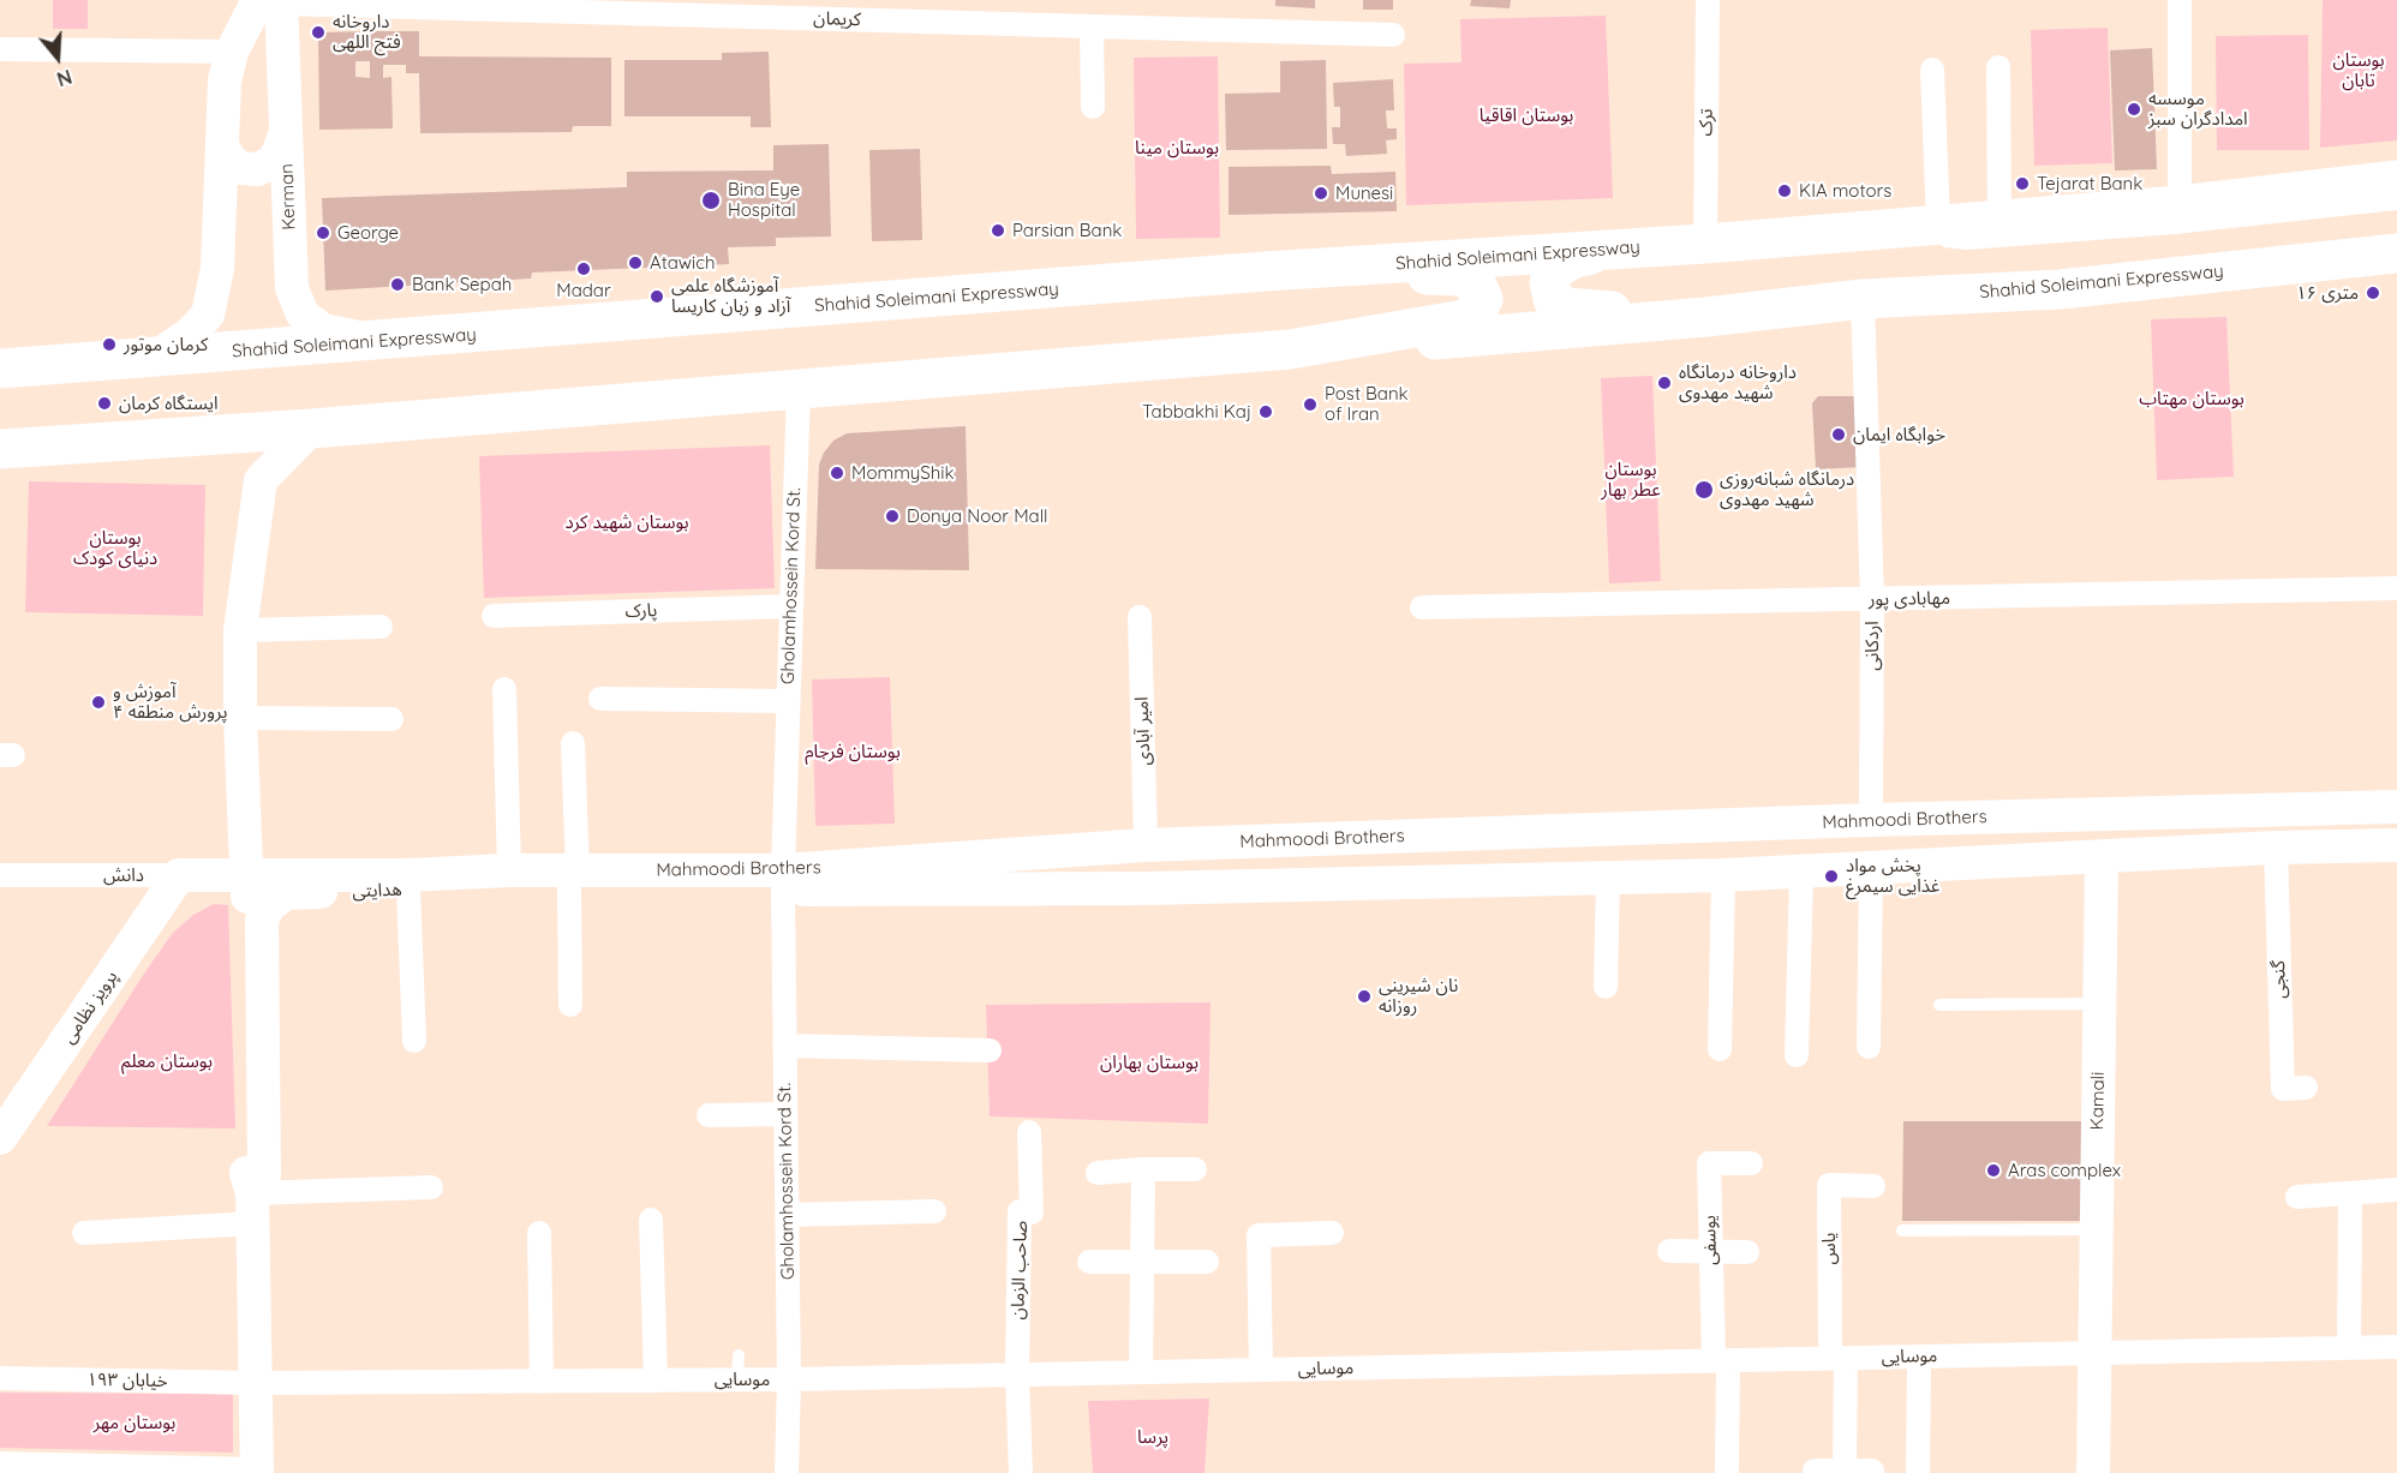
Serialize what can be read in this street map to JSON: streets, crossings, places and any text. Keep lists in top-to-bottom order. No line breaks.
{"streets":{"highway":["Shahid Soleimani Expressway"],"main road":["Kerman","Mahmoodi Brothers","دانش","هدایتی","پرویز نظامی","Kamali"],"street":["کریمان","ترک","Gholamhossein Kord St.","مهابادی پور","پارک","اردکانی","امیر آبادی","گنجی","یوسفی","یاس","صاحب الزمان","موسایی","خیابان ۱۹۳"]},"crossings":[["کریمان","Kerman"],["ترک","Shahid Soleimani Expressway"],["Kerman","Shahid Soleimani Expressway"],["Shahid Soleimani Expressway","اردکانی"],["Gholamhossein Kord St.","پارک"],["Gholamhossein Kord St.","Mahmoodi Brothers"],["Gholamhossein Kord St.","هدایتی"],["Gholamhossein Kord St.","موسایی"],["مهابادی پور","اردکانی"],["اردکانی","Mahmoodi Brothers"],["امیر آبادی","Mahmoodi Brothers"],["Mahmoodi Brothers","هدایتی"],["Mahmoodi Brothers","گنجی"],["Mahmoodi Brothers","Kamali"],["دانش","هدایتی"],["دانش","پرویز نظامی"],["هدایتی","موسایی"],["هدایتی","خیابان ۱۹۳"],["Kamali","موسایی"],["یوسفی","موسایی"],["یاس","موسایی"],["صاحب الزمان","موسایی"],["موسایی","خیابان ۱۹۳"]],"parks":["بوستان تابان","بوستان اقاقیا","بوستان مینا","بوستان مهتاب","بوستان عطر بهار","بوستان شهید کرد","بوستان دنیای کودک","بوستان فرجام","بوستان معلم","بوستان بهاران","بوستان مهر","پرسا"],"places":["داروخانه فتح اللهی","موسسه امدادگران سبز","Tejarat Bank","KIA motors","Munesi","Bina Eye Hospital","Parsian Bank","George","Atawich","Madar","Bank Sepah","۱۶ متری","آموزشگاه علمی آزاد و زبان کاریسا","کرمان موتور","داروخانه درمانگاه شهید مهدوی","ایستگاه کرمان","Post Bank of Iran","Tabbakhi Kaj","خوابگاه ایمان","MommyShik","درمانگاه شبانه‌روزی شهید مهدوی","Donya Noor Mall","آموزش و پرورش منطقه ۴","پخش مواد غذایی سیمرغ","نان شیرینی روزانه","Aras complex"],"north":"bottom"}
